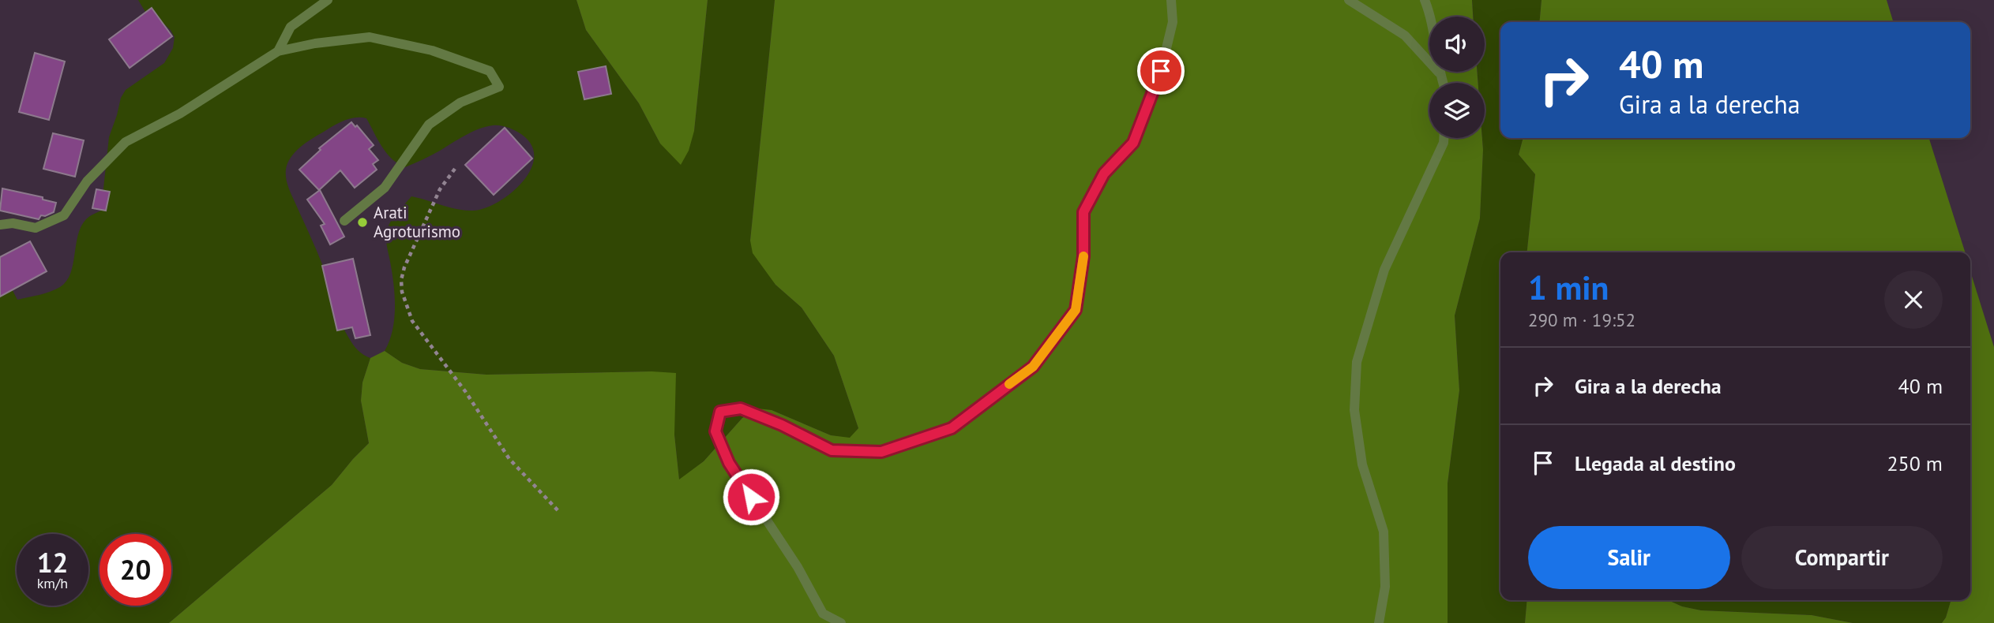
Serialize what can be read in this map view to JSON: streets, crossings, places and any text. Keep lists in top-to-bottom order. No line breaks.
{"places":["Arati Agroturismo"],"page":{"turn":["40 m","Gira a la derecha"],"heading":["1 min","290 m · 19:52"],"list":[{"name":"Gira a la derecha","value":"40 m"},{"name":"Llegada al destino","value":"250 m"}],"buttons":["Salir","Compartir"],"speed":"12 km/h","limit":"20"}}
